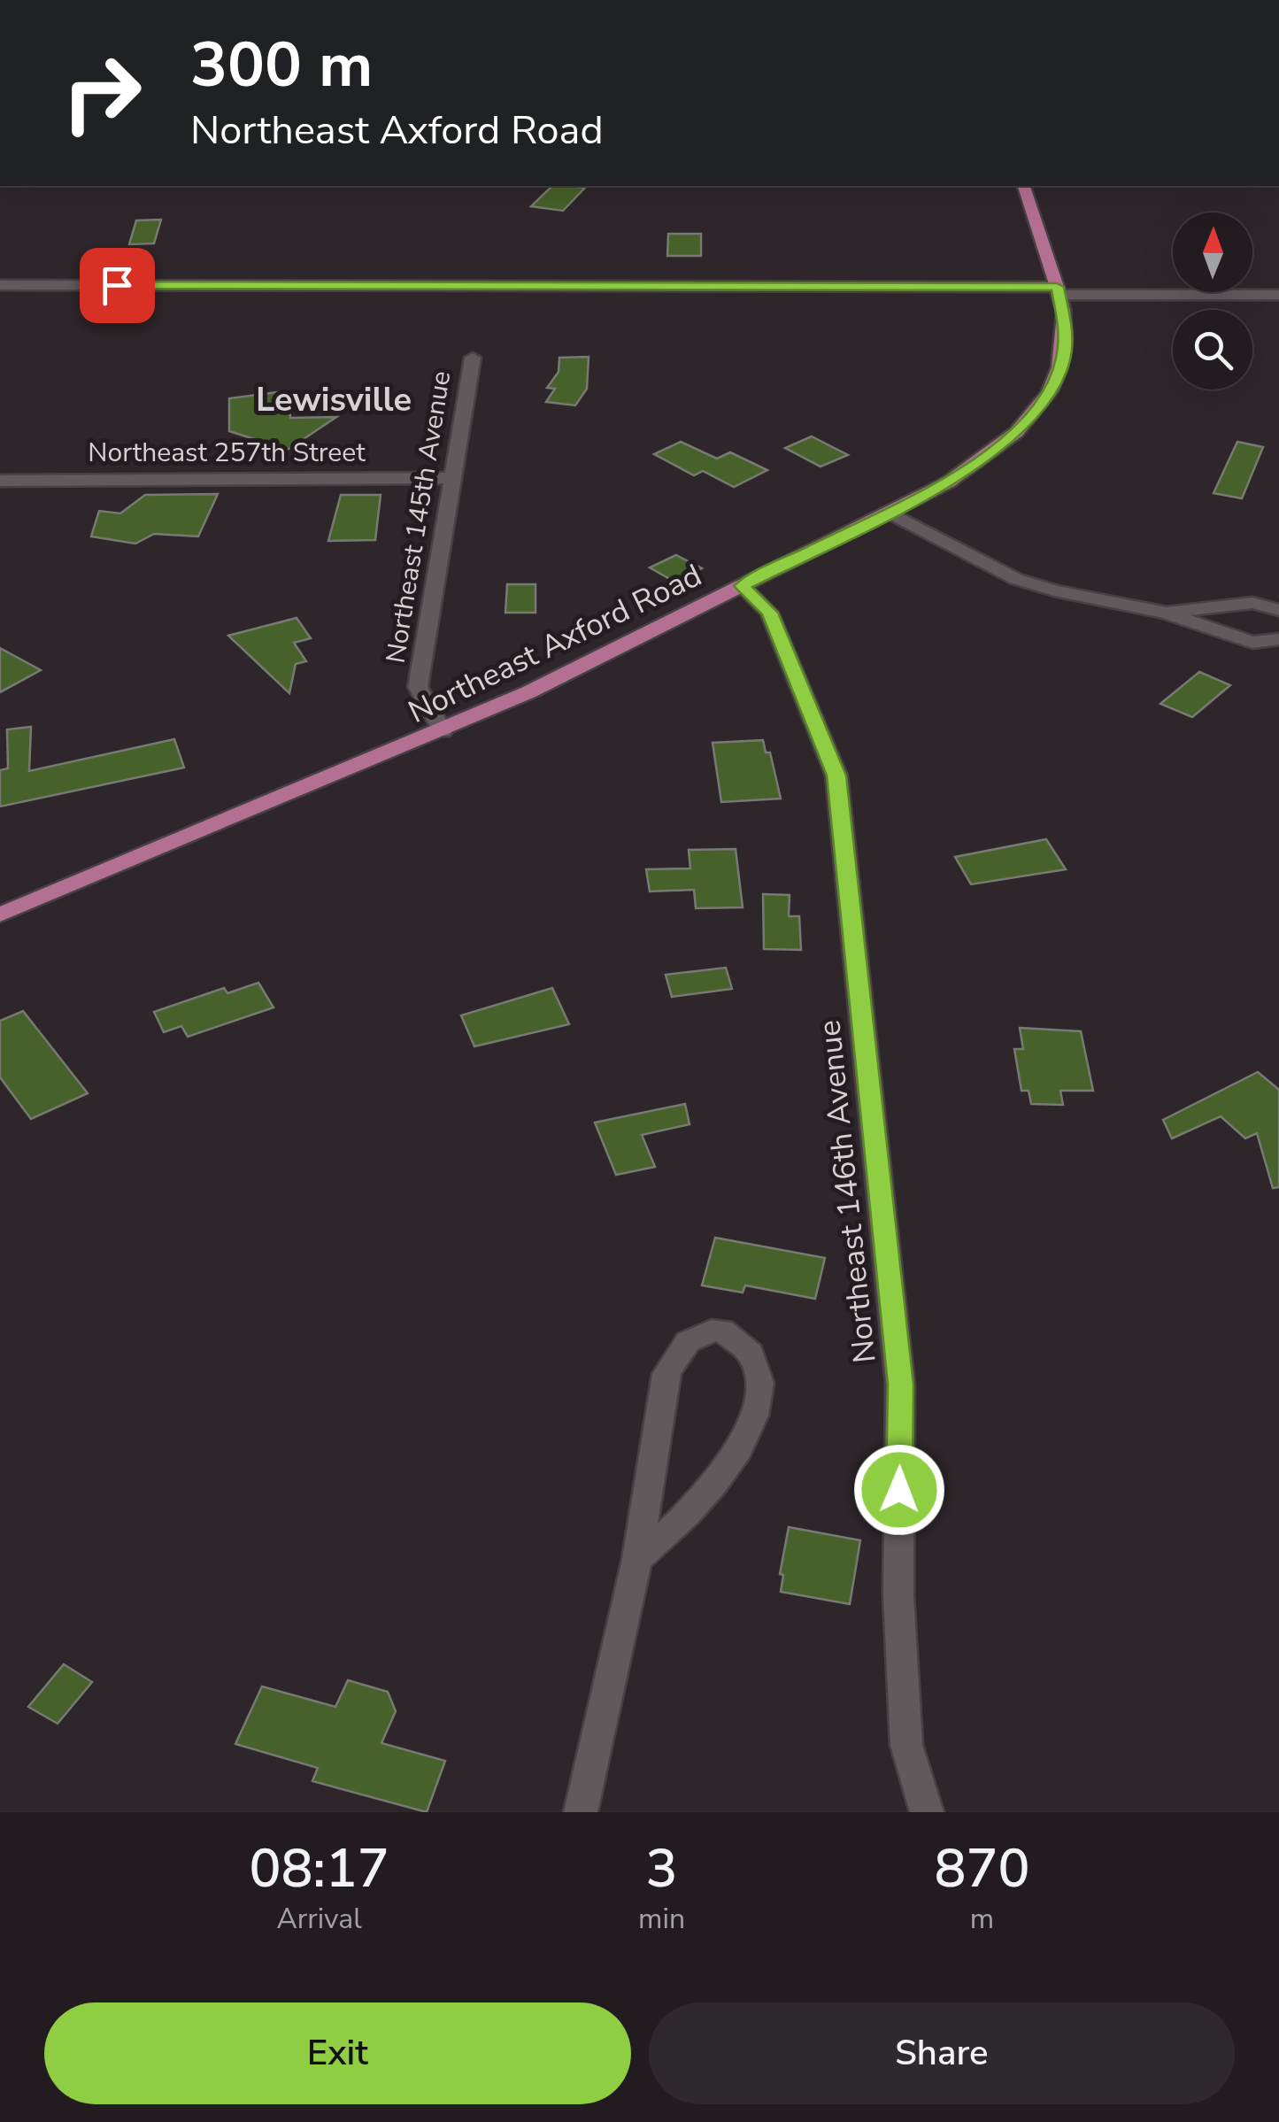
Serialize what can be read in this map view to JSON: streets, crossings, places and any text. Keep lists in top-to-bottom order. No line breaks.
{"streets":{"main road":["Northeast Axford Road"],"street":["Northeast 257th Street","Northeast 145th Avenue","Northeast 146th Avenue"]},"crossings":[["Northeast 257th Street","Northeast 145th Avenue"],["Northeast 145th Avenue","Northeast Axford Road"],["Northeast Axford Road","Northeast 146th Avenue"]],"districts":["Lewisville"],"north":"top","page":{"turn":["300 m","Northeast Axford Road"],"eta":["08:17","Arrival","3","min","870","m"],"buttons":["Exit","Share"]}}
